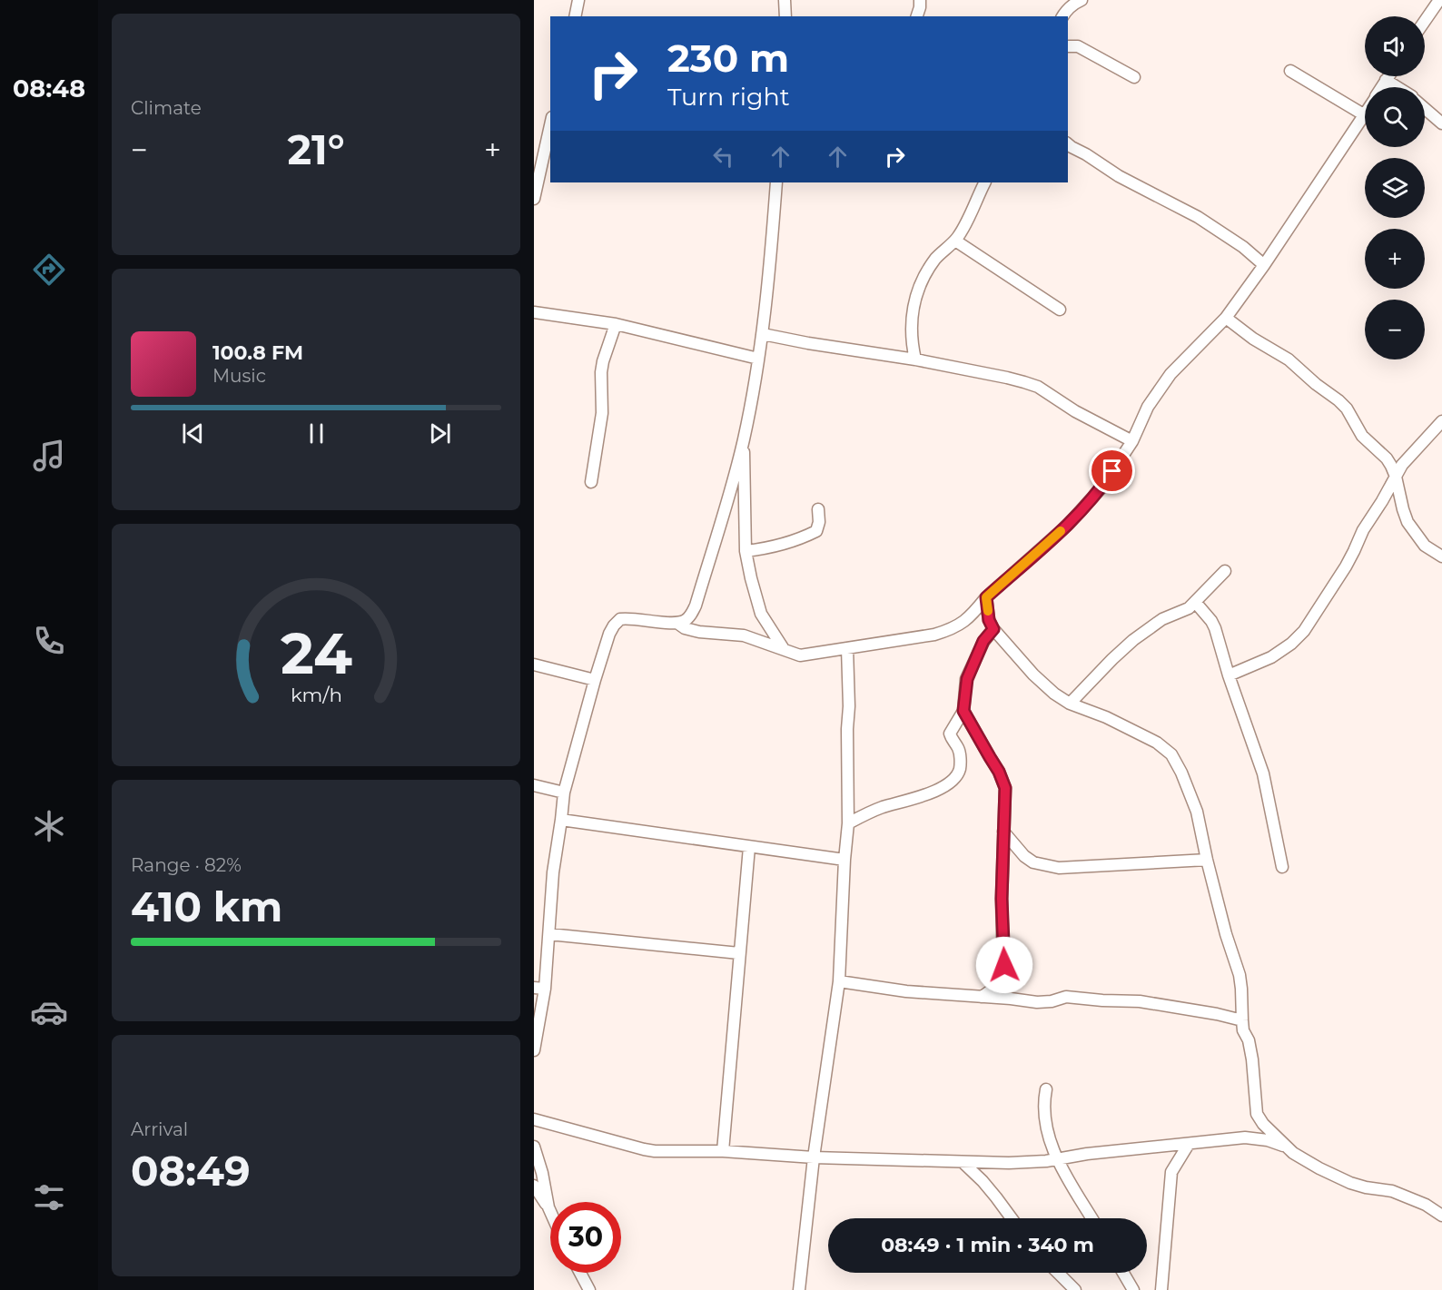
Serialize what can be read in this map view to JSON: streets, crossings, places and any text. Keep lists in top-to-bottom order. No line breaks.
{"page":{"tabs":"08:48","tile":["Climate",["Range · 82%","410 km"],["Arrival","08:49"]],"map_buttons":["+","−"],"turn":["230 m","Turn right"],"heat":["−","21°","+"],"song":["100.8 FM","Music"],"limit":"30","trip":"08:49 · 1 min · 340 m","gauge":["24","km/h"]}}
